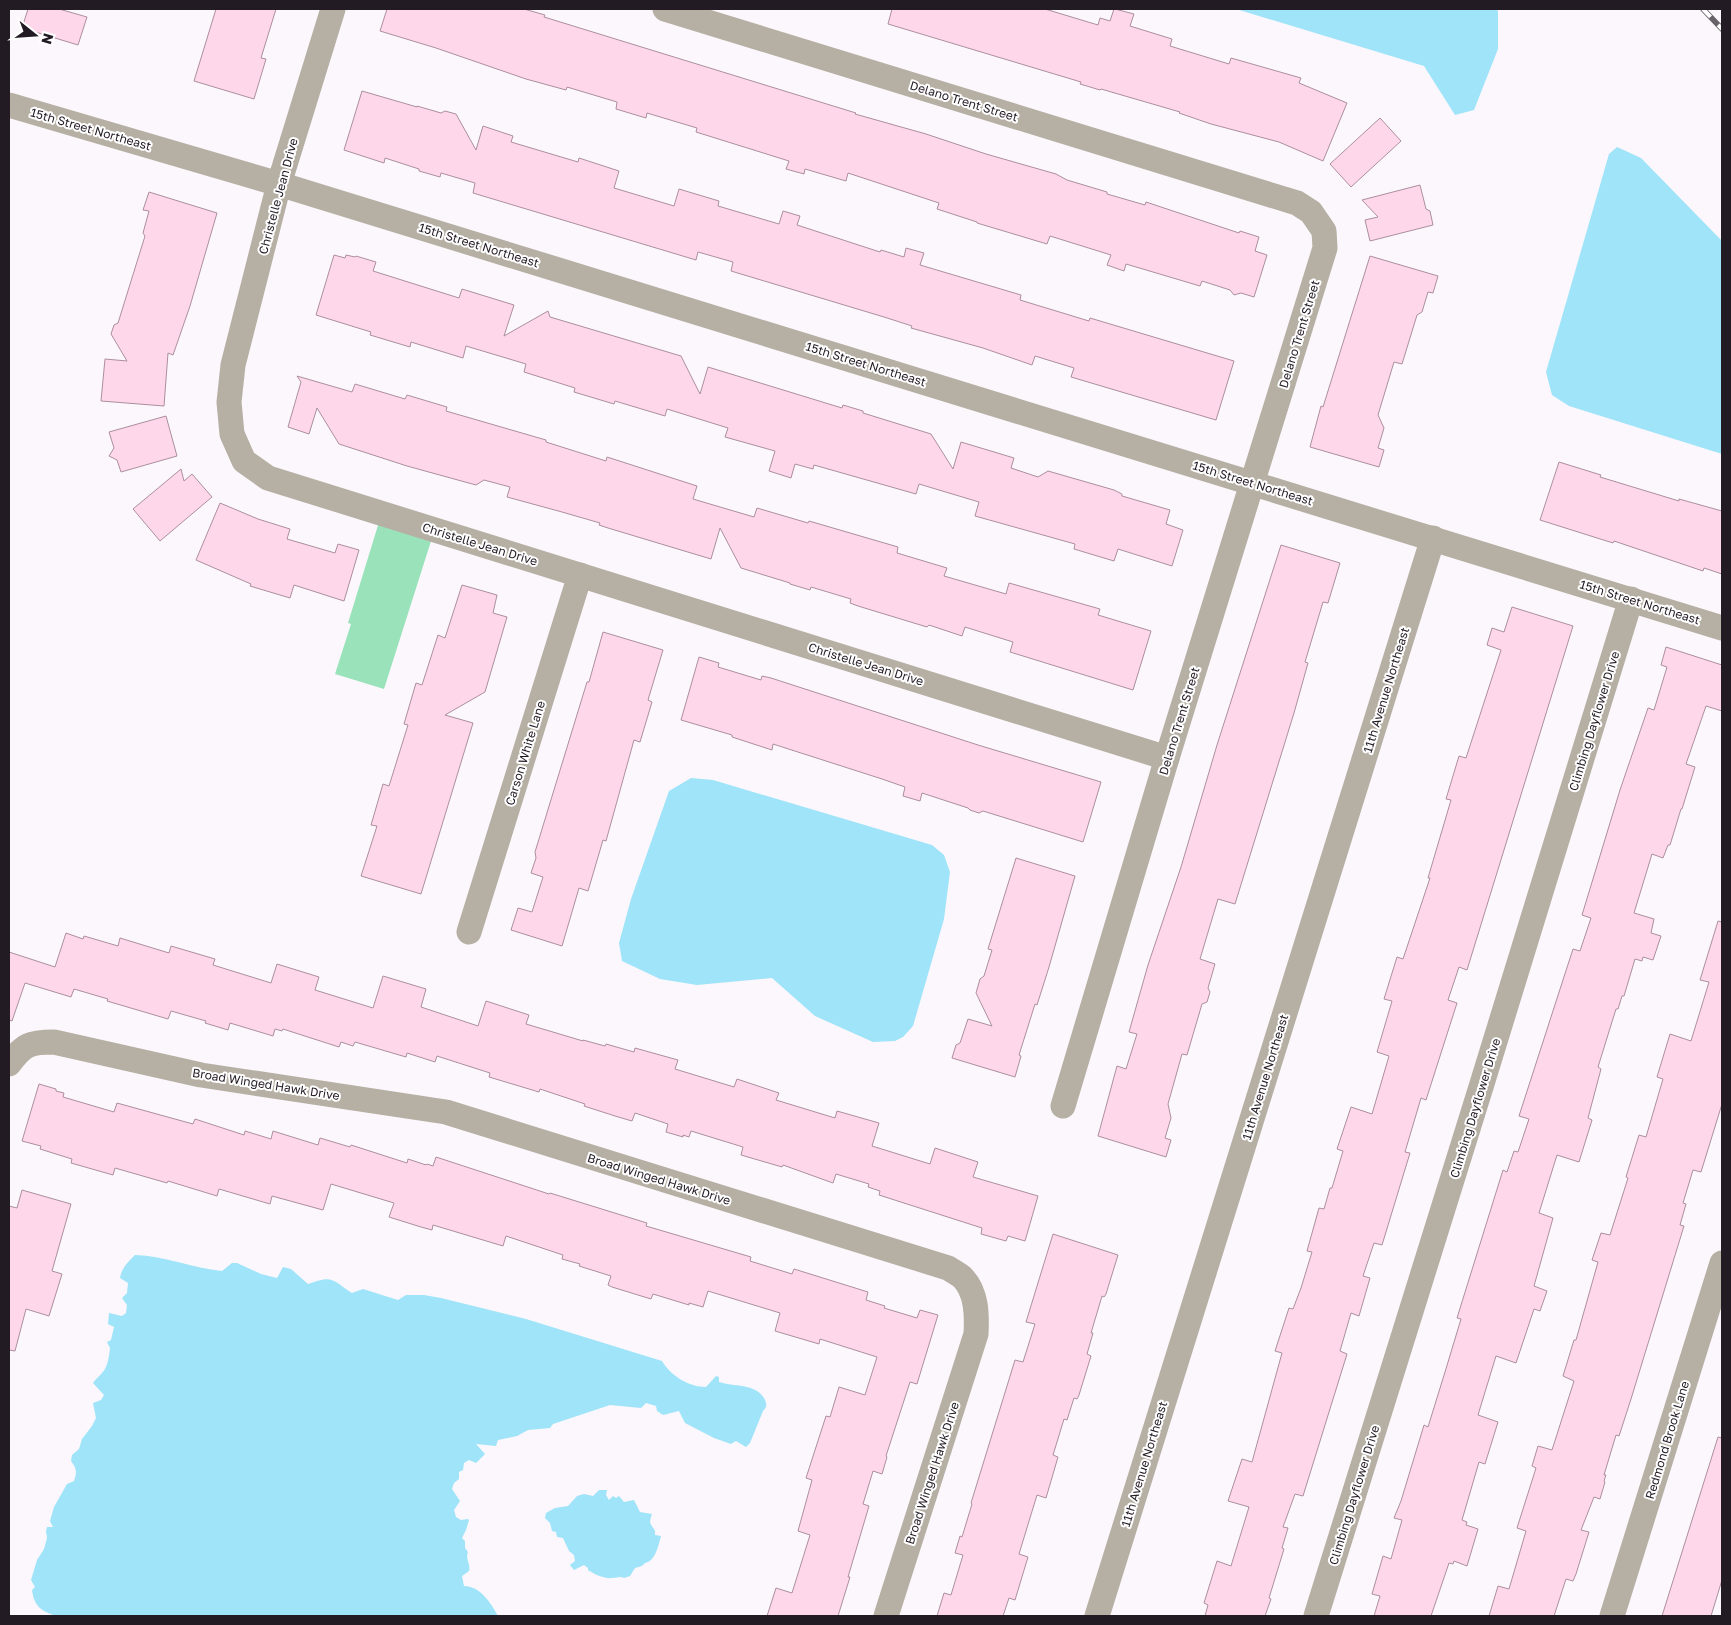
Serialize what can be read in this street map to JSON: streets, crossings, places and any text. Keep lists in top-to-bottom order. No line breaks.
{"streets":{"street":["Delano Trent Street","15th Street Northeast","Christelle Jean Drive","11th Avenue Northeast","Climbing Dayflower Drive","Carson White Lane","Broad Winged Hawk Drive","Redmond Brook Lane"]},"crossings":[["Delano Trent Street","15th Street Northeast"],["Delano Trent Street","Christelle Jean Drive"],["15th Street Northeast","Christelle Jean Drive"],["15th Street Northeast","11th Avenue Northeast"],["15th Street Northeast","Climbing Dayflower Drive"],["Christelle Jean Drive","Carson White Lane"]],"north":"right"}
